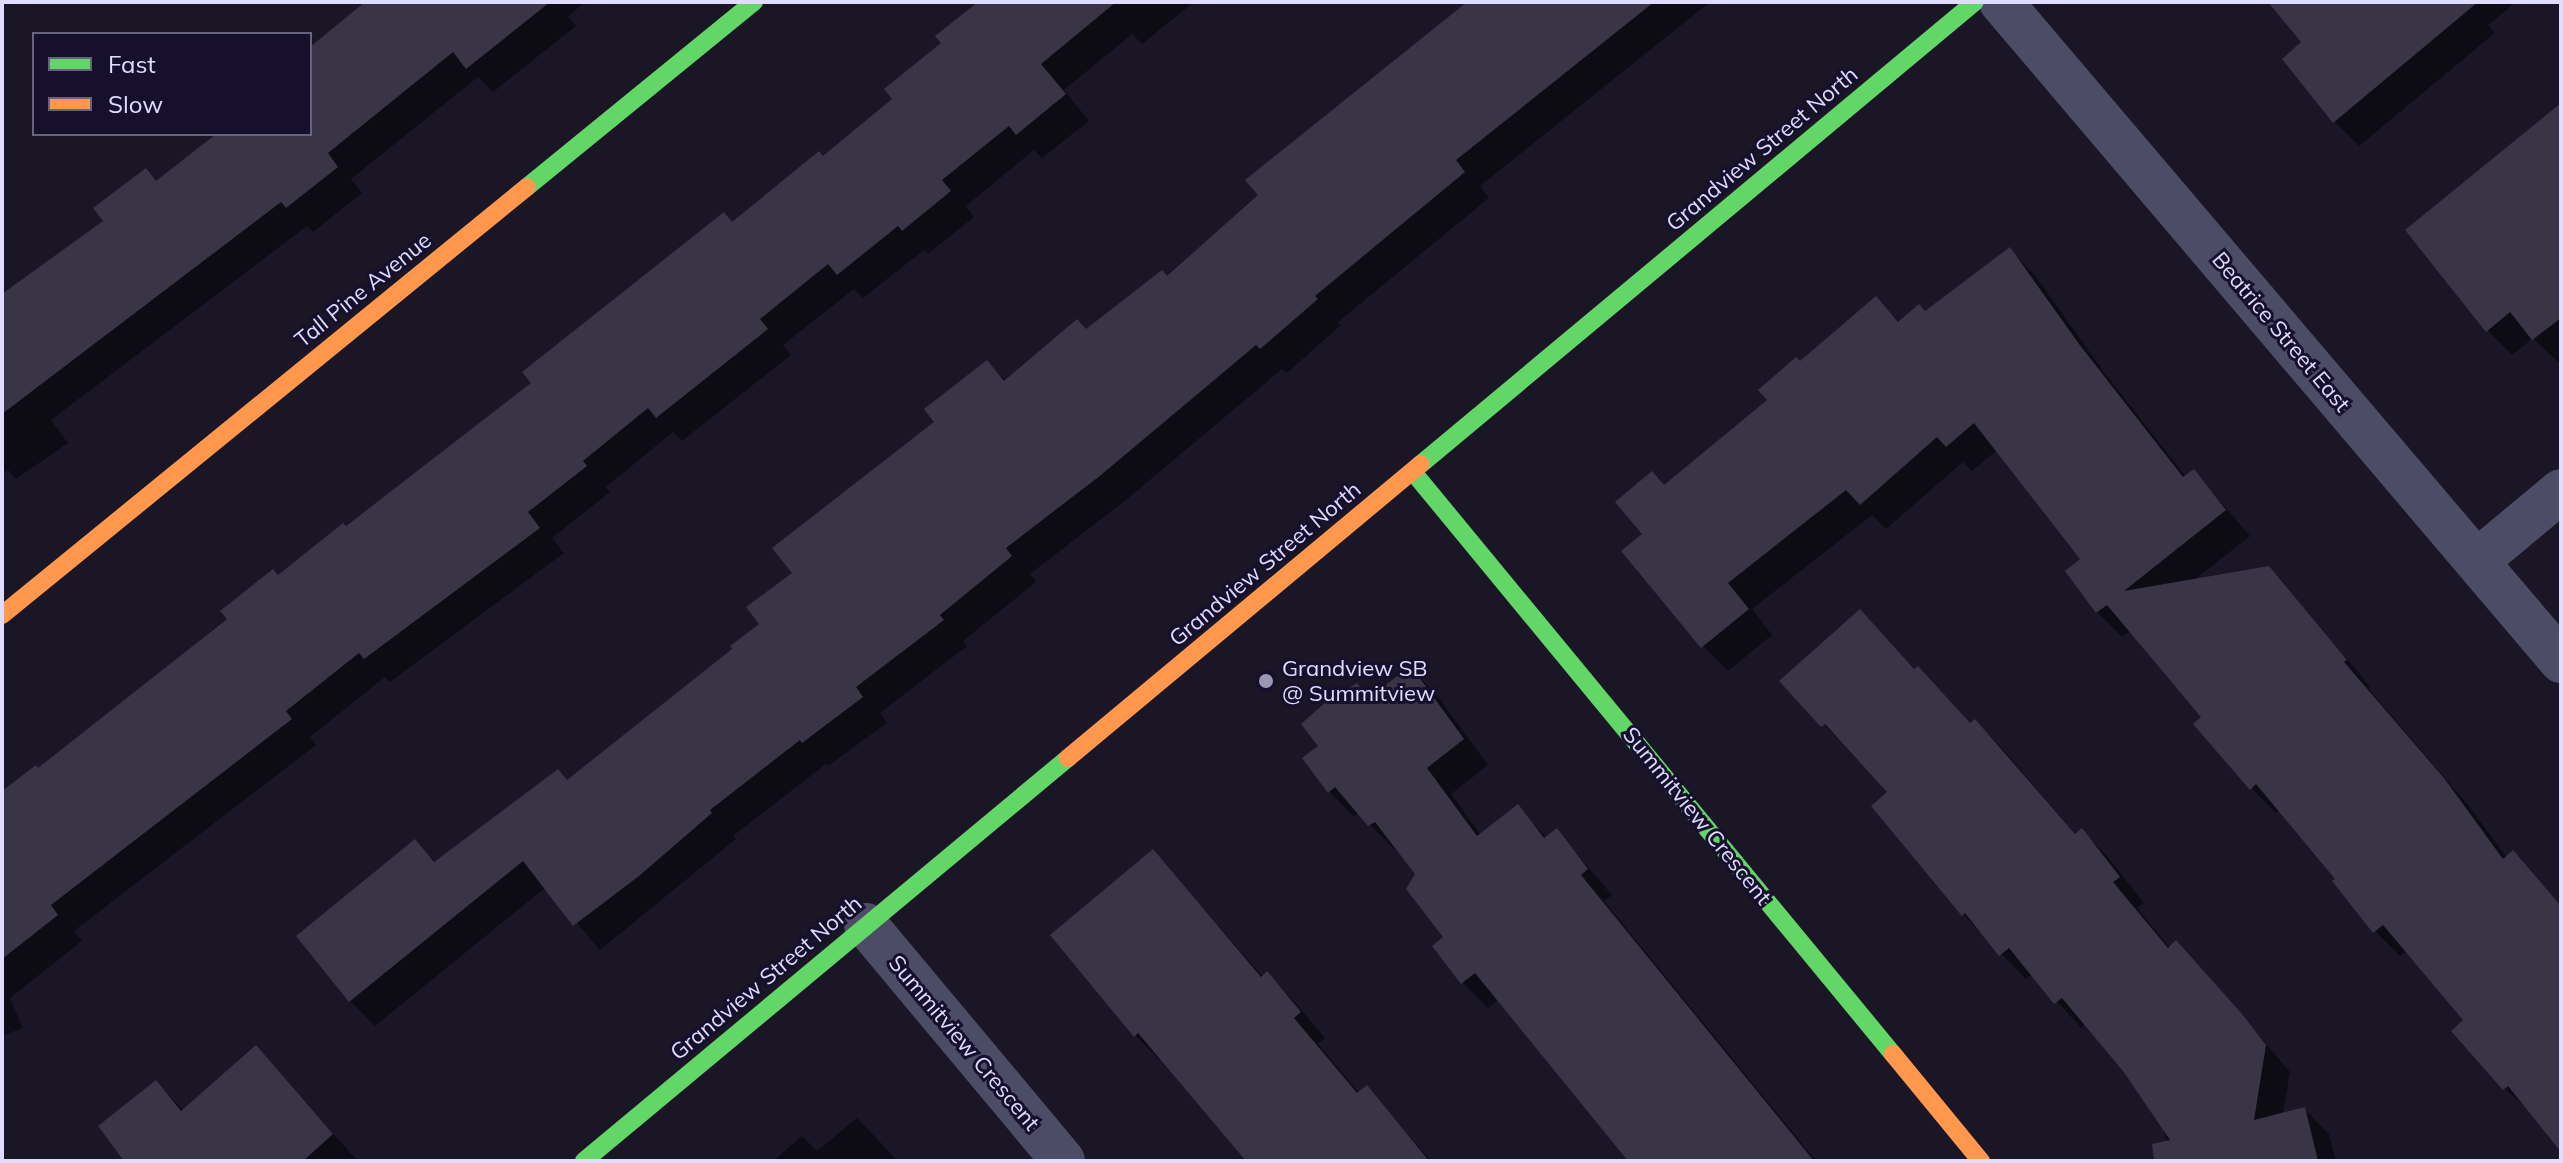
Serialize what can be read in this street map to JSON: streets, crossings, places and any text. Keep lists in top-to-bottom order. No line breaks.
{"streets":{"street":["Grandview Street North","Tall Pine Avenue","Beatrice Street East","Summitview Crescent"]},"crossings":[["Grandview Street North","Summitview Crescent"]],"places":["Grandview SB @ Summitview"],"legend":["Fast","Slow"]}
